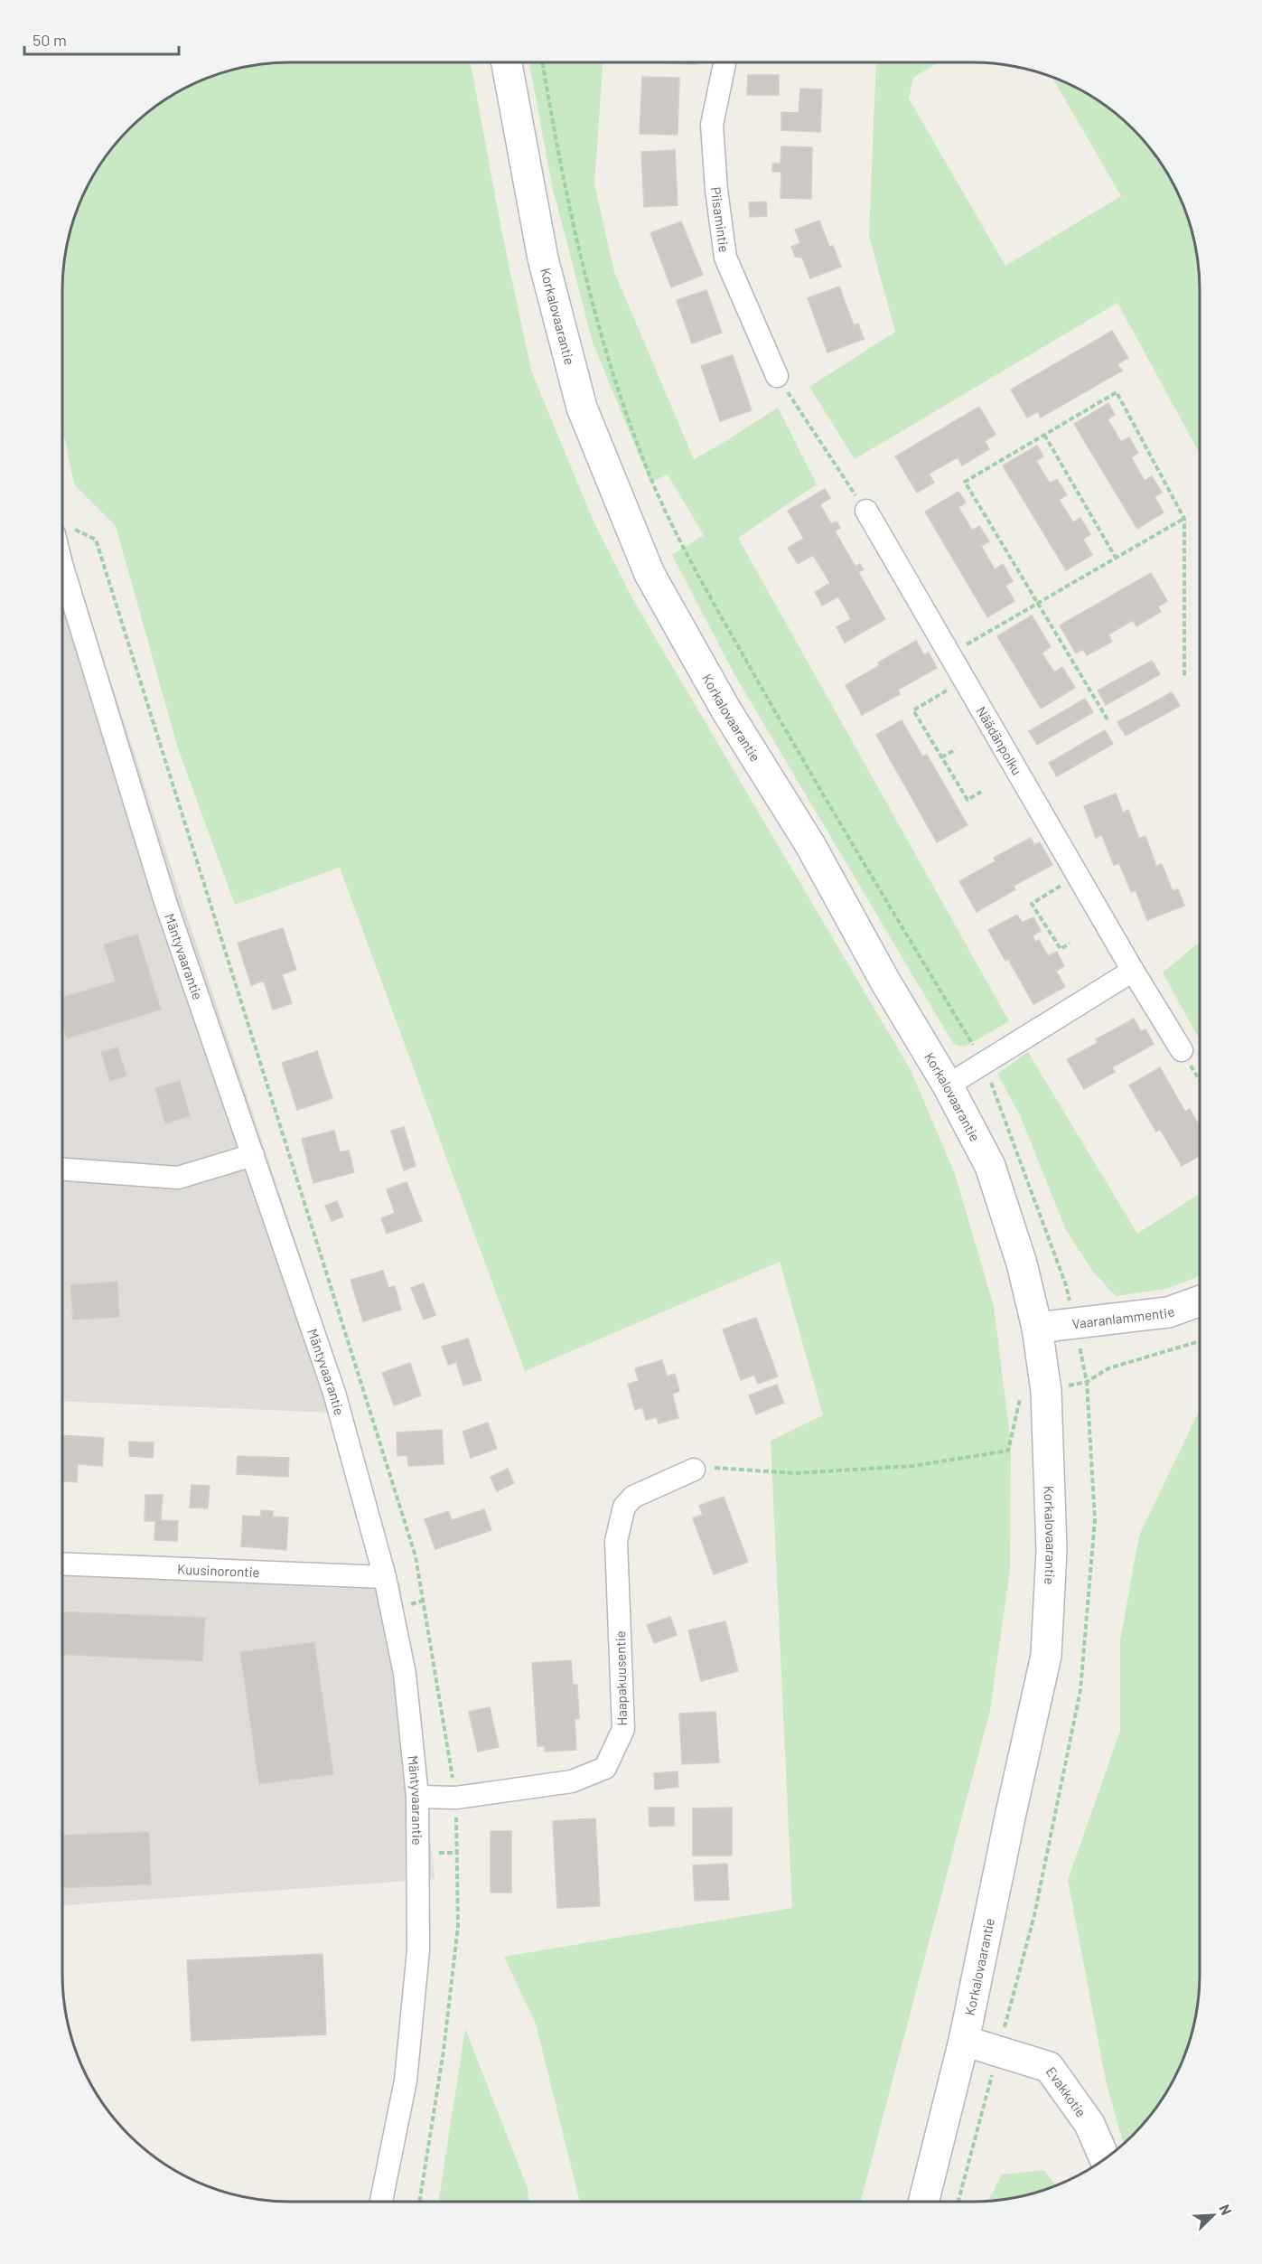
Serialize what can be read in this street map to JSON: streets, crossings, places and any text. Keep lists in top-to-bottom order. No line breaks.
{"streets":{"street":["Piisamintie","Korkalovaarantie","Näädänpolku","Mäntyvaarantie","Vaaranlammentie","Kuusinorontie","Haapakuusentie","Evakkotie"]},"crossings":[["Korkalovaarantie","Vaaranlammentie"],["Korkalovaarantie","Evakkotie"],["Mäntyvaarantie","Kuusinorontie"],["Mäntyvaarantie","Haapakuusentie"]],"scale_bar":"50 m","north":"top right"}
